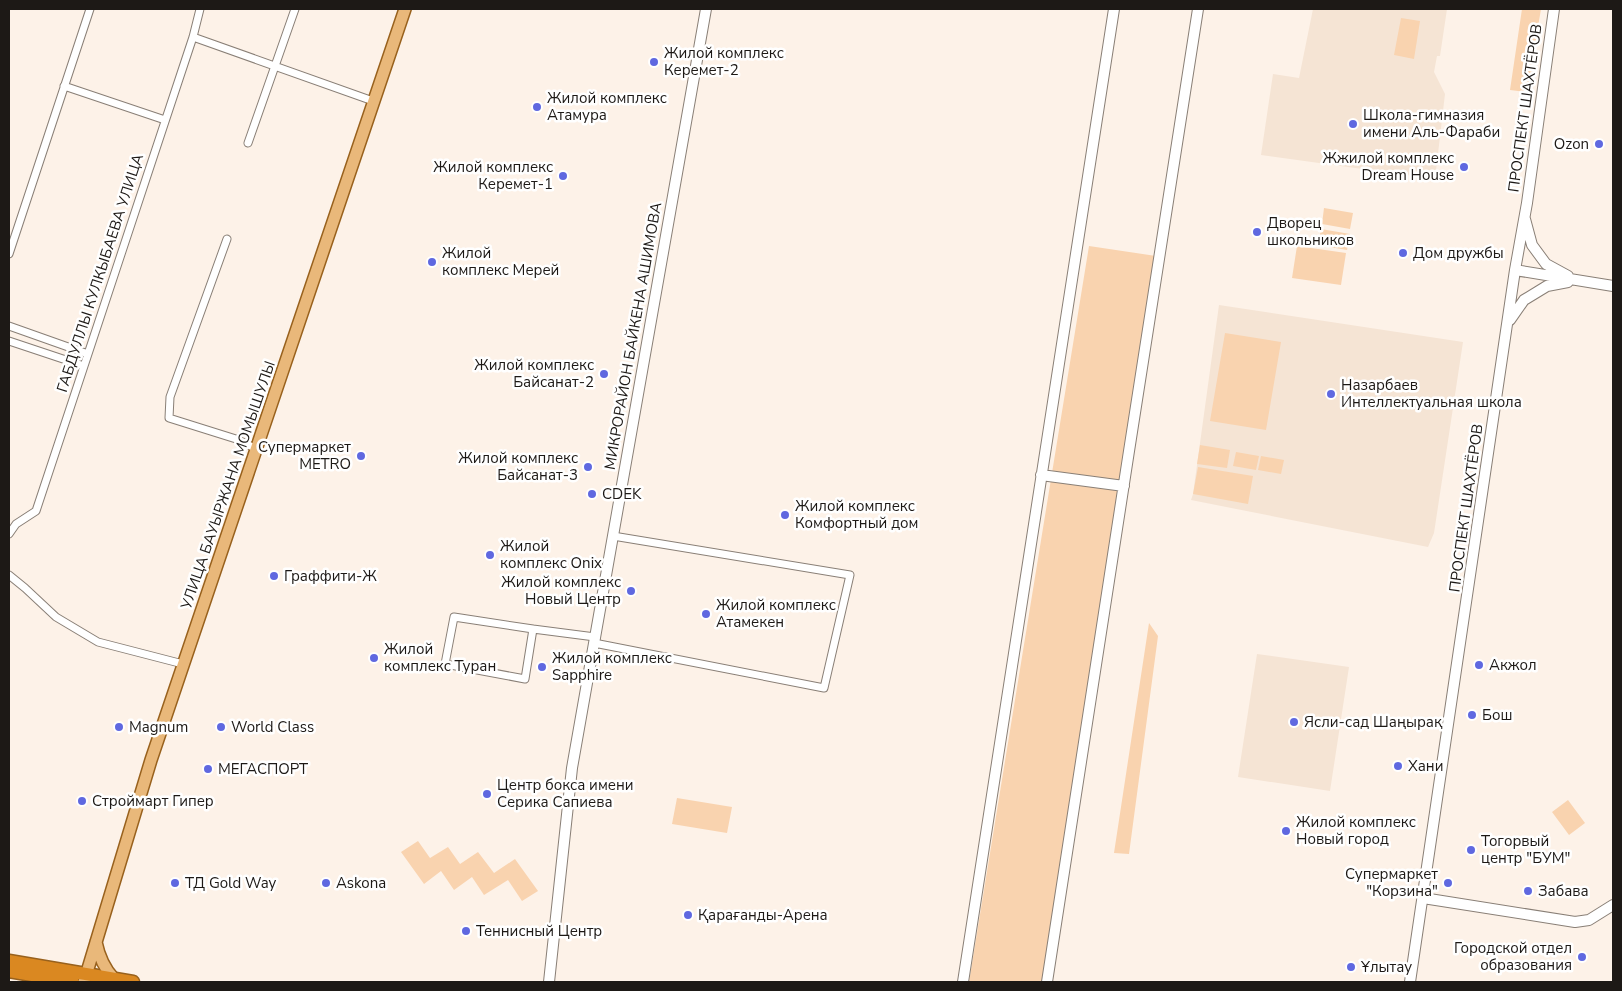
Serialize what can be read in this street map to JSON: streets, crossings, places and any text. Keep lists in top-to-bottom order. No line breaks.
{"streets":{"main road":["УЛИЦА БАУЫРЖАНА МОМЫШУЛЫ"],"street":["ПРОСПЕКТ ШАХТЁРОВ","ГАБДУЛЛЫ КУЛКЫБАЕВА УЛИЦА","МИКРОРАЙОН БАЙКЕНА АШИМОВА"]},"places":["Жилой комплекс Керемет-2","Жилой комплекс Атамура","Школа-гимназия имени Аль-Фараби","Ozon","Жжилой комплекс Dream House","Жилой комплекс Керемет-1","Дворец школьников","Дом дружбы","Жилой комплекс Мерей","Жилой комплекс Байсанат-2","Назарбаев Интеллектуальная школа","Супермаркет METRO","Жилой комплекс Байсанат-3","CDEK","Жилой комплекс Комфортный дом","Жилой комплекс Onix","Граффити-Ж","Жилой комплекс Новый Центр","Жилой комплекс Атамекен","Жилой комплекс Туран","Акжол","Жилой комплекс Sapphire","Бош","Ясли-сад Шаңырақ","Magnum","World Class","Хани","МЕГАСПОРТ","Центр бокса имени Серика Сапиева","Строймарт Гипер","Жилой комплекс Новый город","Тогорвый центр \"БУМ\"","ТД Gold Way","Askona","Супермаркет \"Корзина\"","Забава","Қарағанды-Арена","Теннисный Центр","Городской отдел образования","Ұлытау"]}
